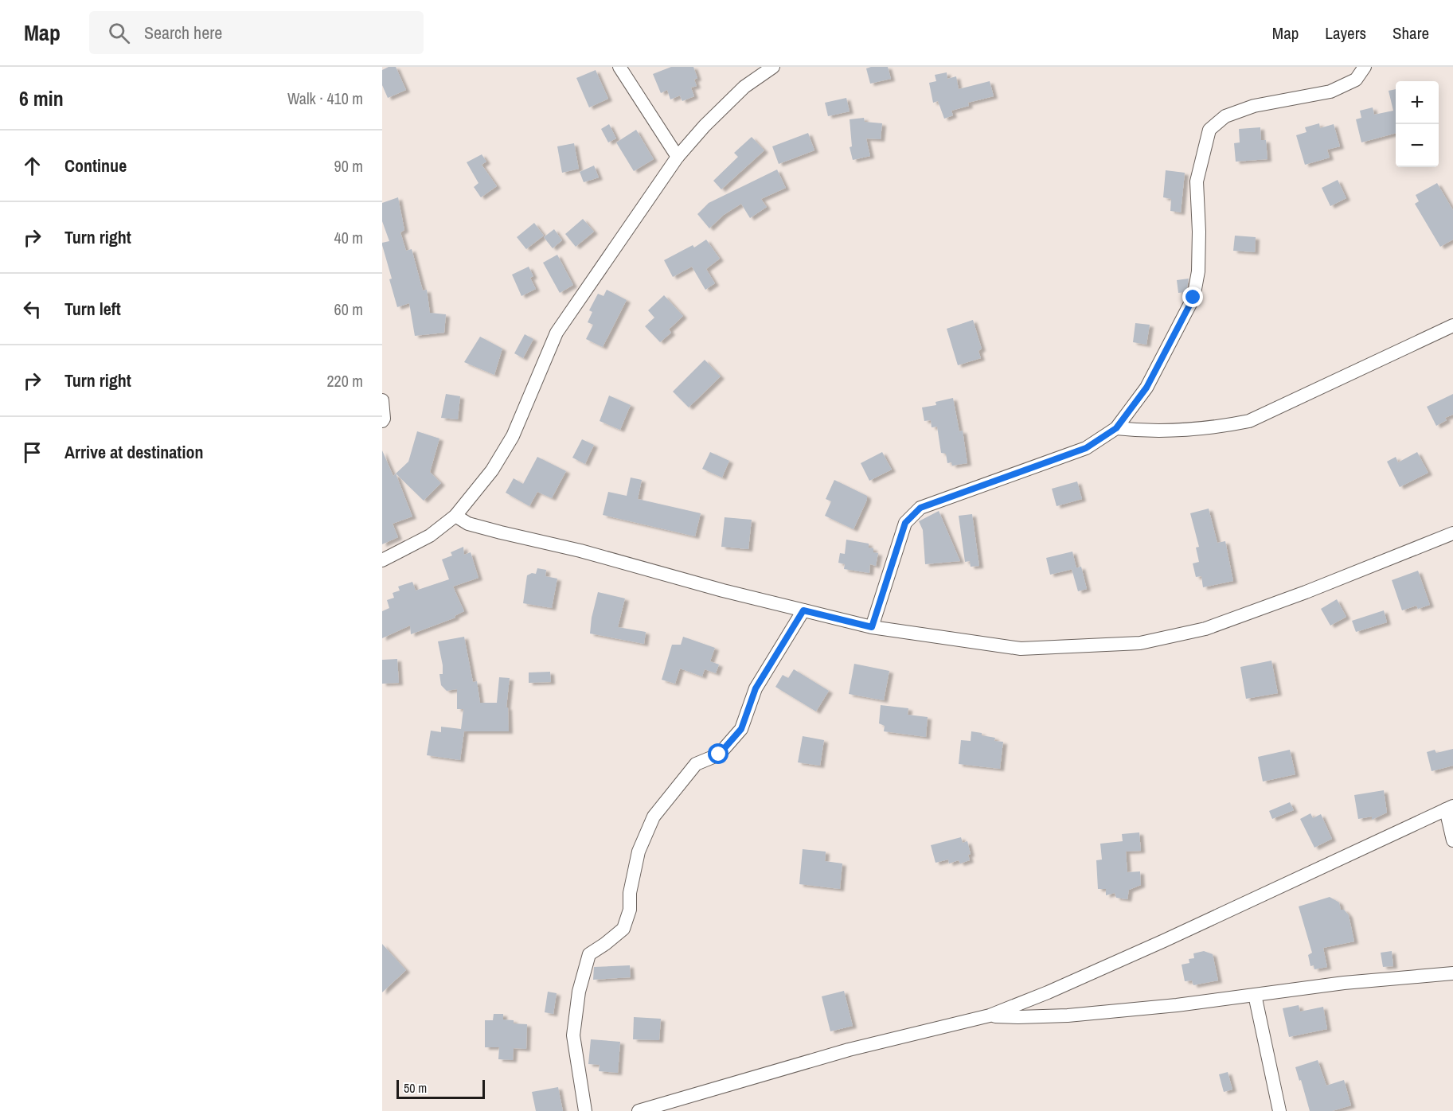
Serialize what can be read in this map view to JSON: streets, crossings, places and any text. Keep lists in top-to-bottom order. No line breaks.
{"scale_bar":"50 m","page":{"header":"Map","search":"Search here","nav":["Map","Layers","Share"],"heading":["6 min","Walk · 410 m"],"map_buttons":["+","−"],"list":[["Continue","90 m"],["Turn right","40 m"],["Turn left","60 m"],["Turn right","220 m"],"Arrive at destination"],"scale":"50 m"}}
